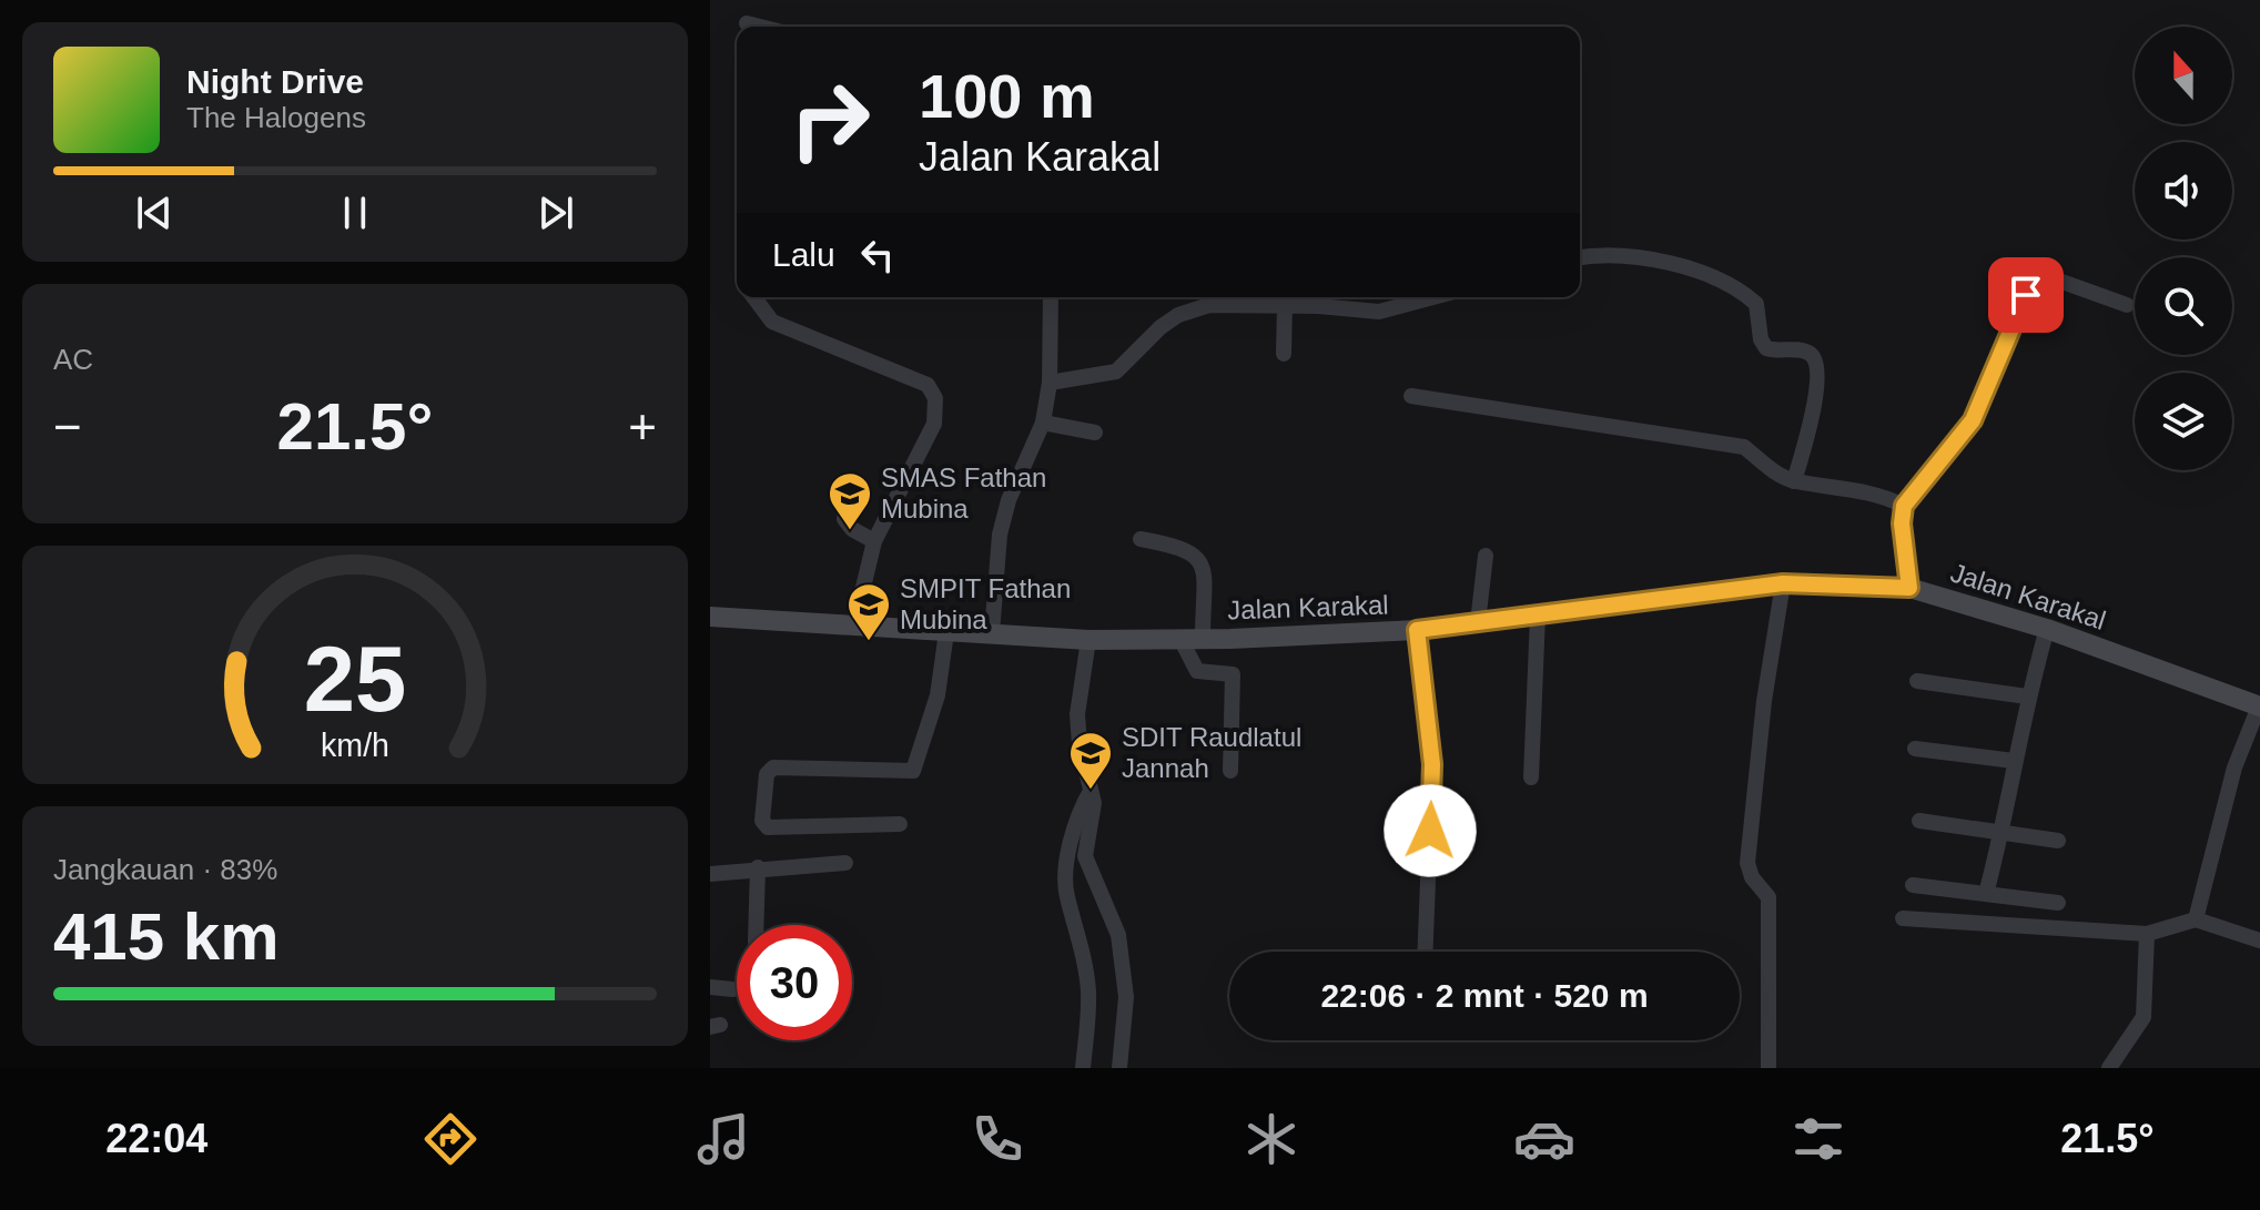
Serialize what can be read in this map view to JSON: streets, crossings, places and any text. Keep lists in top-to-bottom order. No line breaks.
{"streets":{"main road":["Jalan Karakal"]},"places":{"school or university":["SMAS Fathan Mubina","SMPIT Fathan Mubina","SDIT Raudlatul Jannah"]},"north":"top","page":{"turn":["100 m","Jalan Karakal"],"song":["Night Drive","The Halogens"],"then":"Lalu","tile":["AC",["Jangkauan · 83%","415 km"]],"heat":["−","21.5°","+"],"limit":"30","trip":"22:06 · 2 mnt · 520 m","tabs":["22:04","21.5°"],"gauge":["25","km/h"]}}
